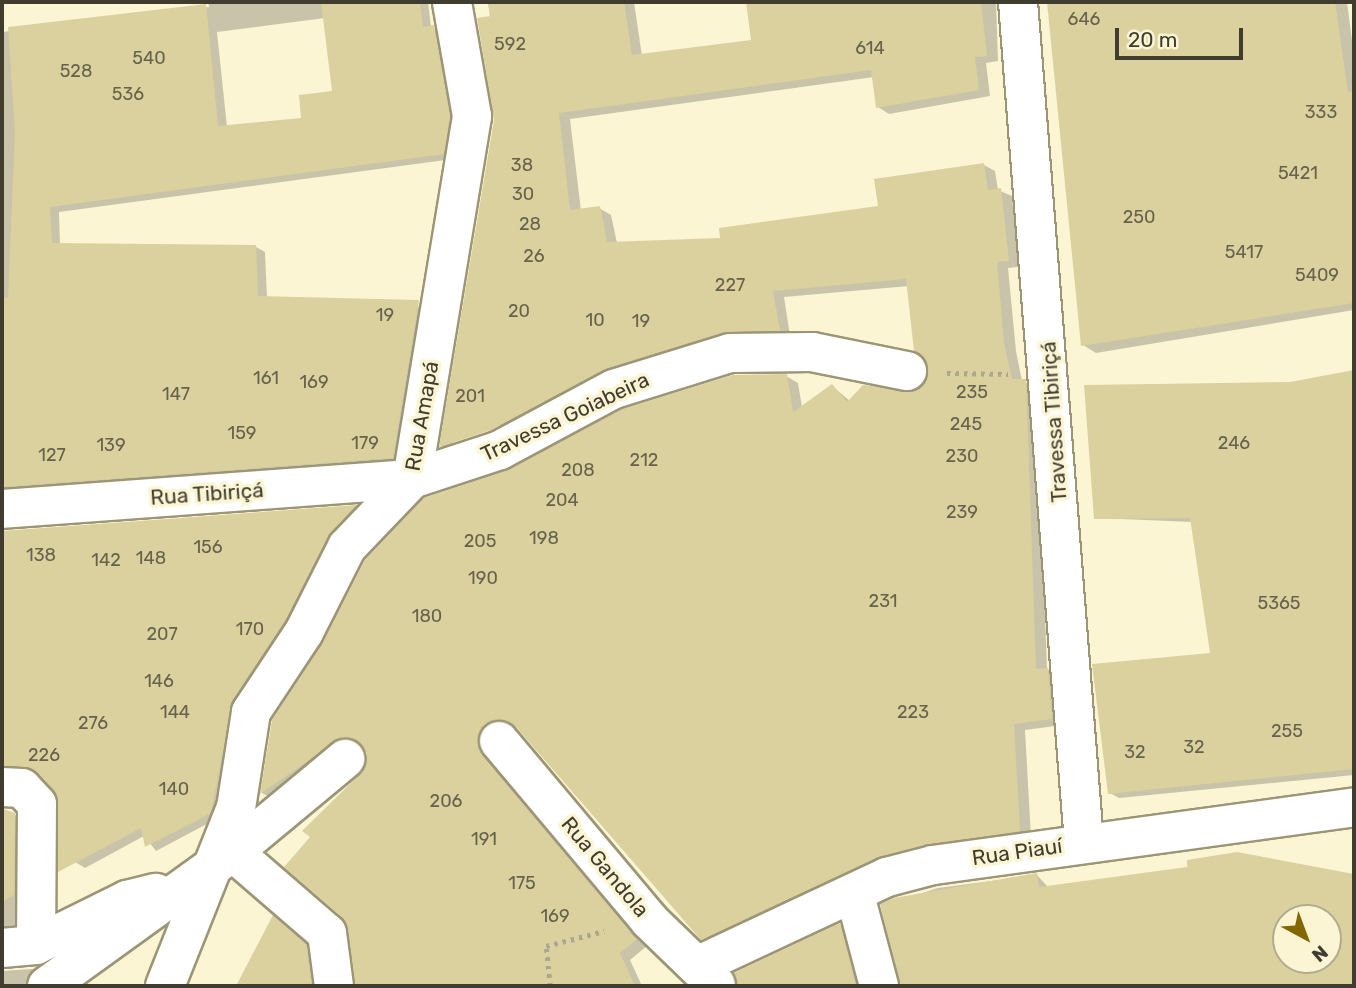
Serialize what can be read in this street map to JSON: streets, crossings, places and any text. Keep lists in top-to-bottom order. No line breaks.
{"streets":{"street":["Rua Amapá","Travessa Goiabeira","Travessa Tibiriçá","Rua Tibiriçá","Rua Piauí","Rua Gandola"]},"crossings":[["Rua Amapá","Travessa Goiabeira"],["Rua Amapá","Rua Tibiriçá"],["Travessa Goiabeira","Rua Tibiriçá"],["Travessa Tibiriçá","Rua Piauí"],["Rua Piauí","Rua Gandola"]],"house_numbers":["646","592","614","540","528","536","333","38","5421","30","250","28","5417","26","5409","227","20","19","10","19","161","169","235","147","201","245","159","179","246","139","127","230","212","208","204","239","198","205","156","138","148","142","190","231","5365","180","170","207","146","144","223","276","255","32","32","226","140","206","191","175","169"],"scale_bar":"20 m","north":"bottom right"}
